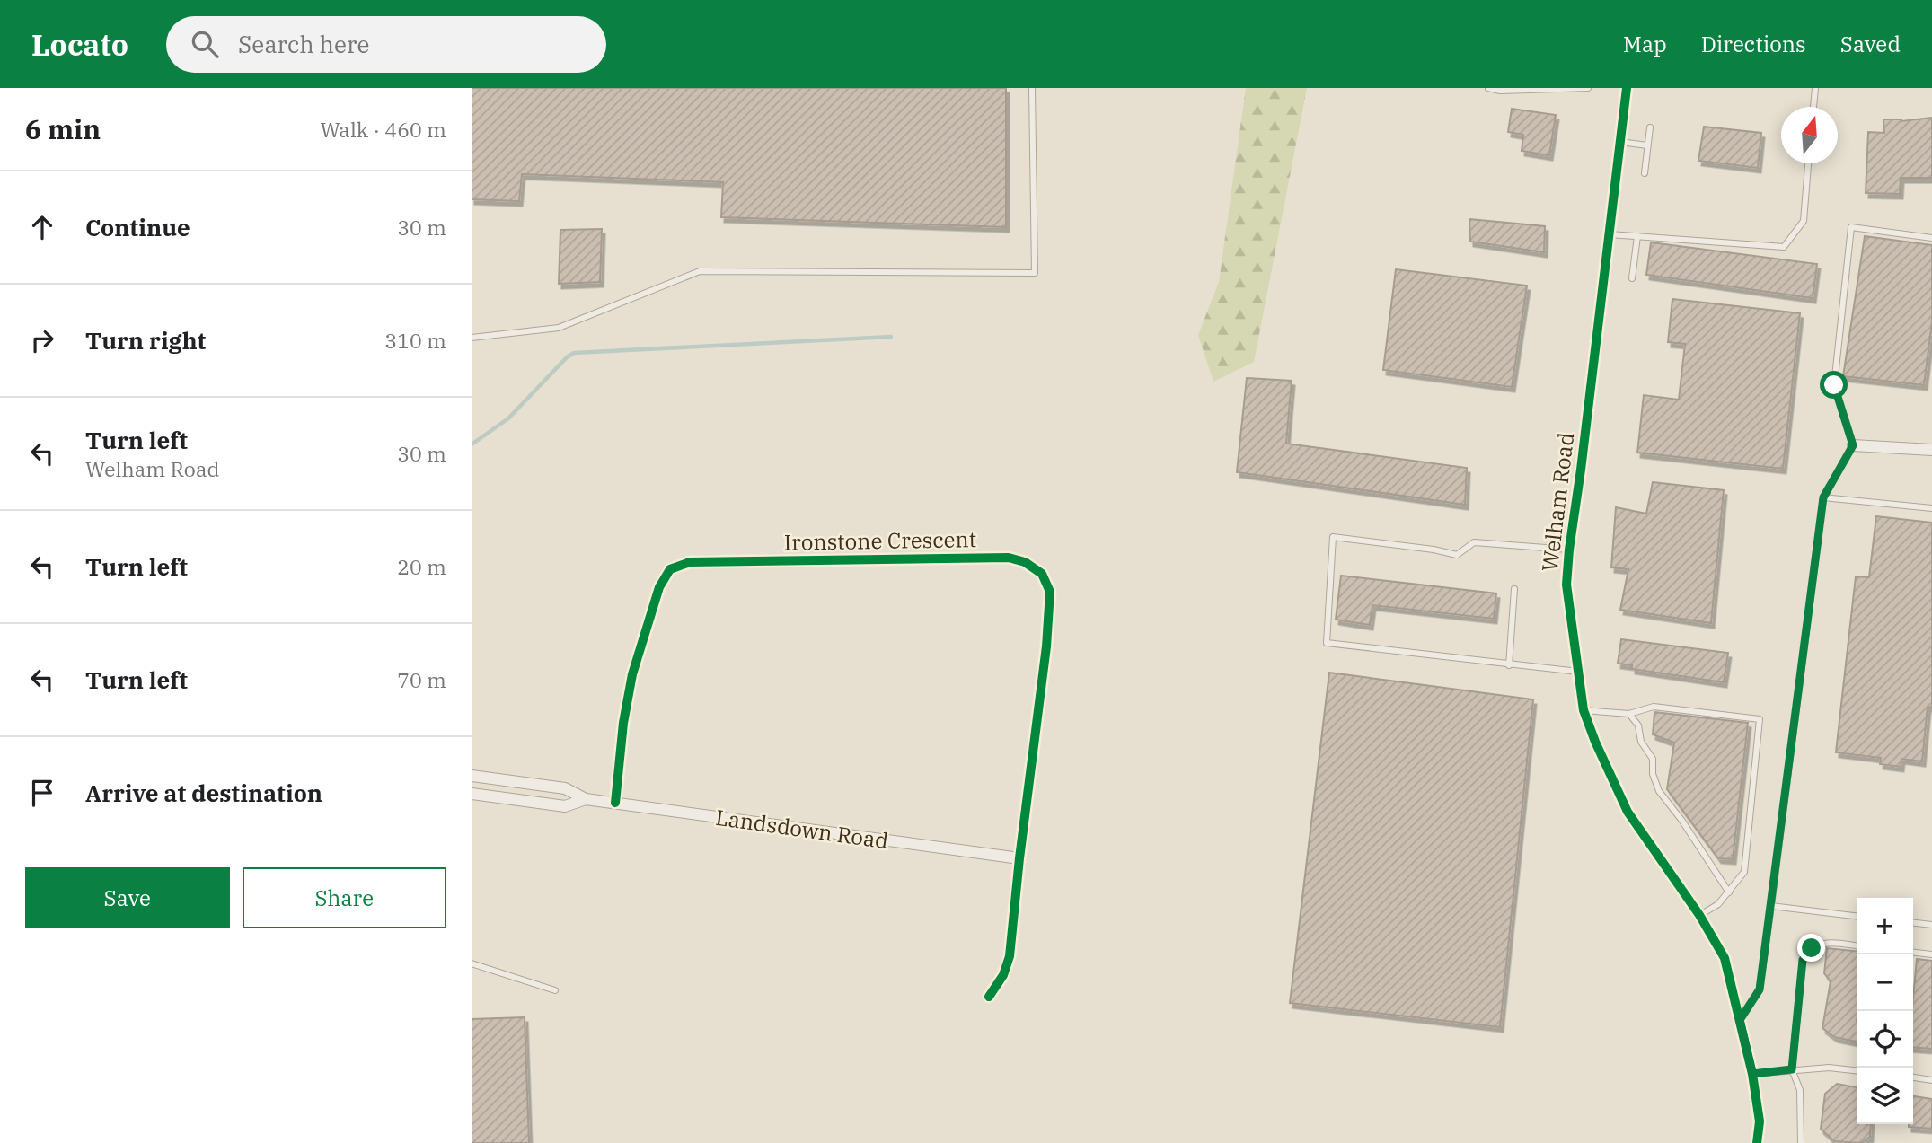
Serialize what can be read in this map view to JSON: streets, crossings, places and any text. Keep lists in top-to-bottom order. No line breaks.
{"streets":{"street":["Welham Road","Ironstone Crescent","Landsdown Road"]},"crossings":[["Ironstone Crescent","Landsdown Road"]],"north":"top","page":{"header":"Locato","search":"Search here","nav":["Map","Directions","Saved"],"heading":["6 min","Walk · 460 m"],"list":[["Continue","30 m"],["Turn right","310 m"],["Turn left","Welham Road","30 m"],["Turn left","20 m"],["Turn left","70 m"],"Arrive at destination"],"buttons":["Save","Share"],"map_buttons":["+","−"]}}
